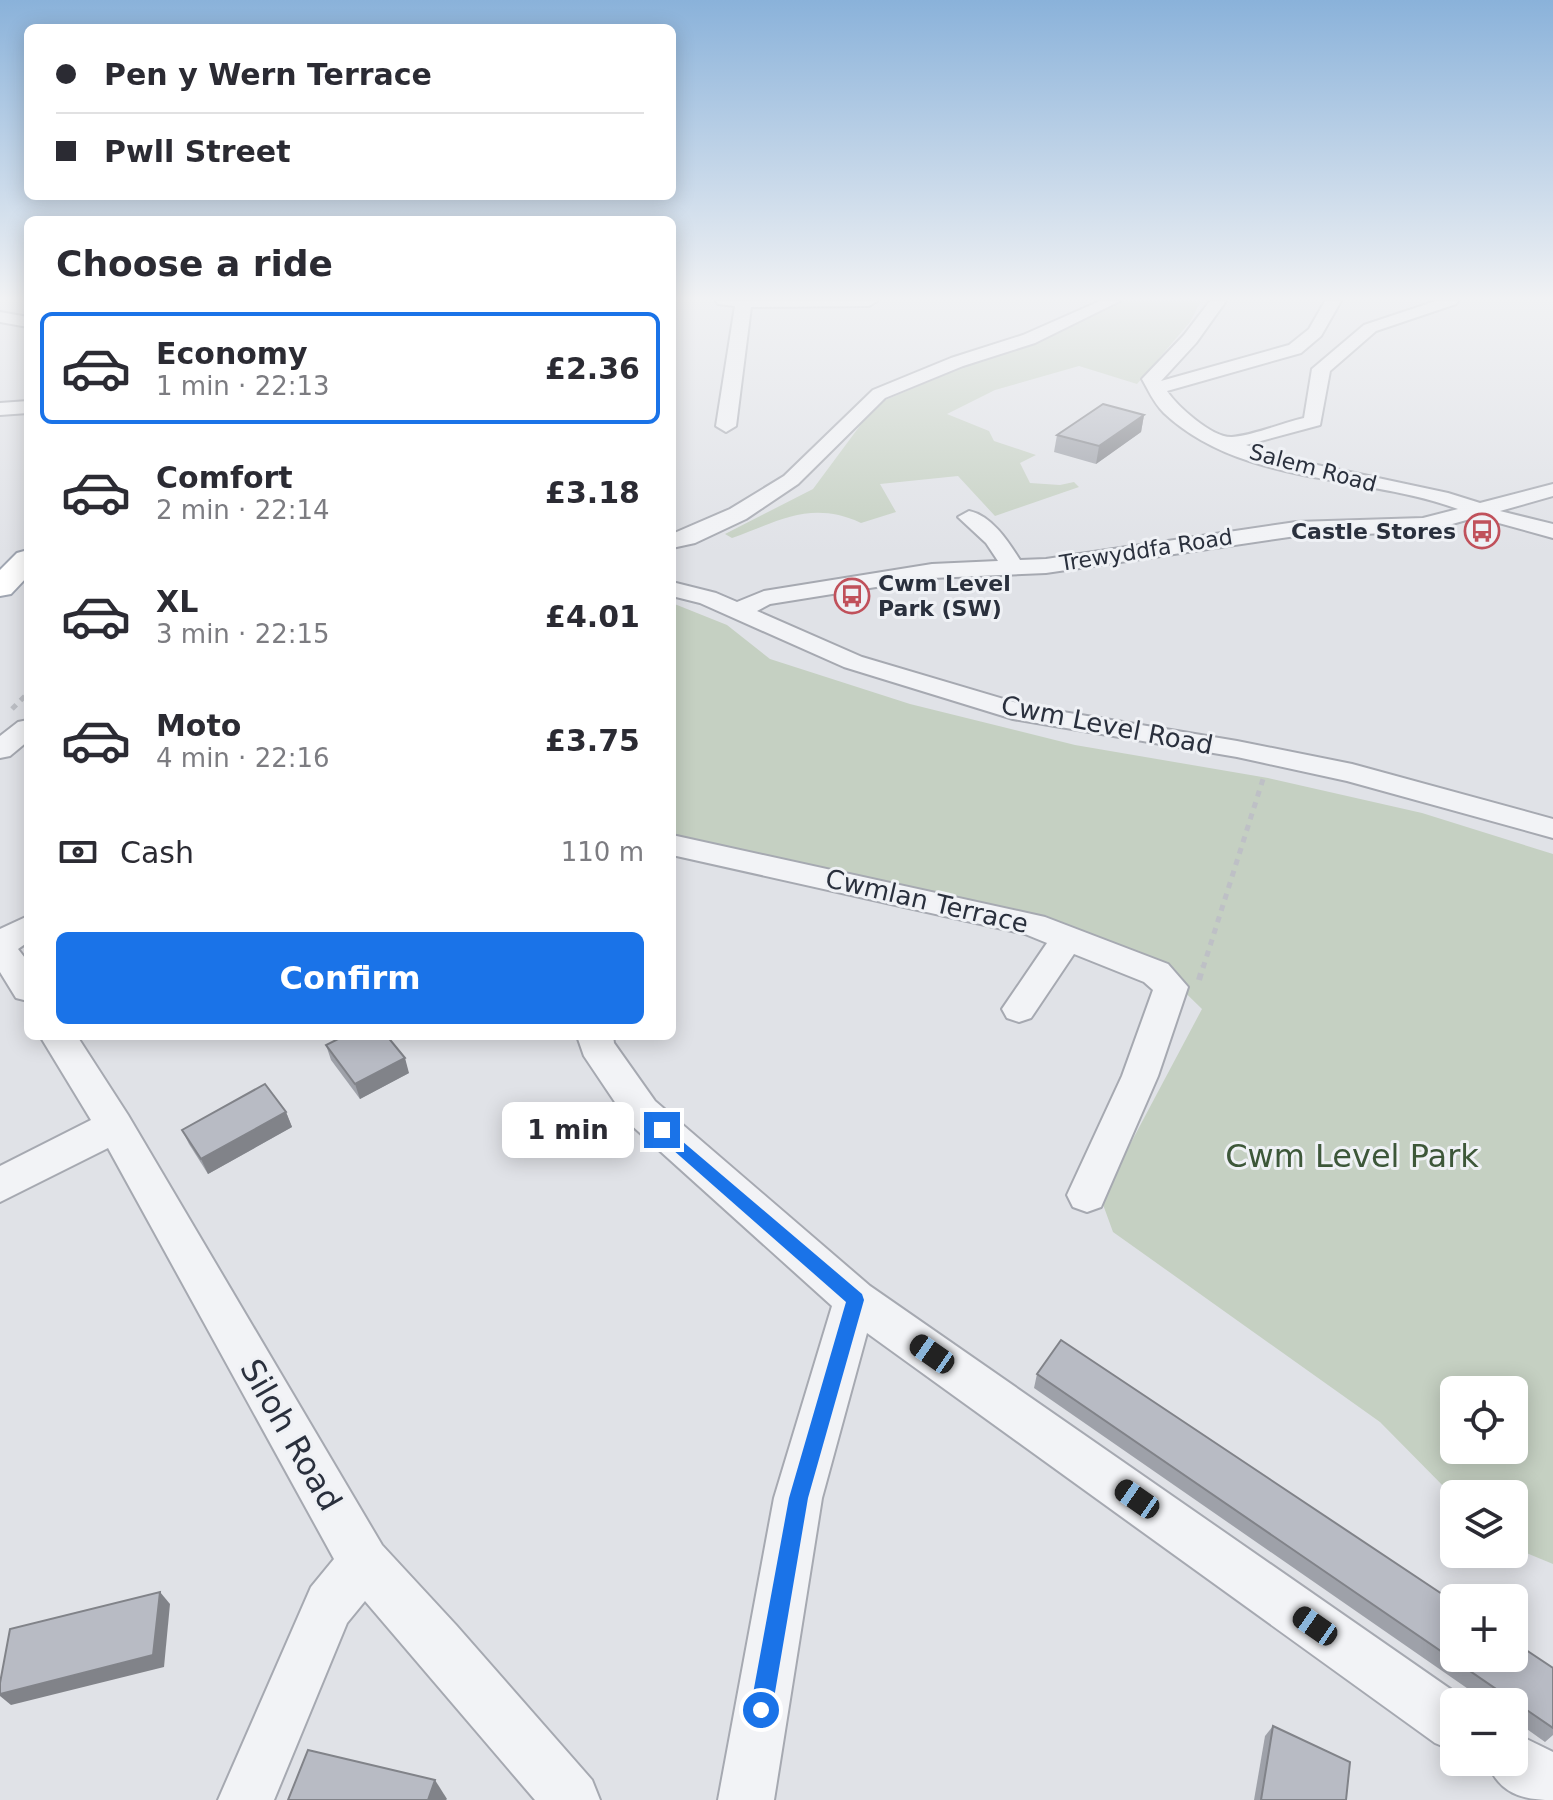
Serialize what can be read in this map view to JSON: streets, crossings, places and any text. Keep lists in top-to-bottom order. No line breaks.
{"streets":{"street":["Salem Road","Trewyddfa Road","Cwm Level Road","Cwmlan Terrace","Siloh Road"]},"crossings":[["Salem Road","Trewyddfa Road"],["Trewyddfa Road","Cwm Level Road"]],"parks":["Cwm Level Park"],"places":{"bus stop":["Castle Stores","Cwm Level Park (SW)"]},"page":{"banner":["Pen y Wern Terrace","Pwll Street"],"heading":"Choose a ride","list":[{"name":"Economy","note":"1 min · 22:13","value":"£2.36"},{"name":"Comfort","note":"2 min · 22:14","value":"£3.18"},{"name":"XL","note":"3 min · 22:15","value":"£4.01"},{"name":"Moto","note":"4 min · 22:16","value":"£3.75"}],"pay":["Cash","110 m"],"buttons":"Confirm","bubble":"1 min","map_buttons":["+","−"]}}
